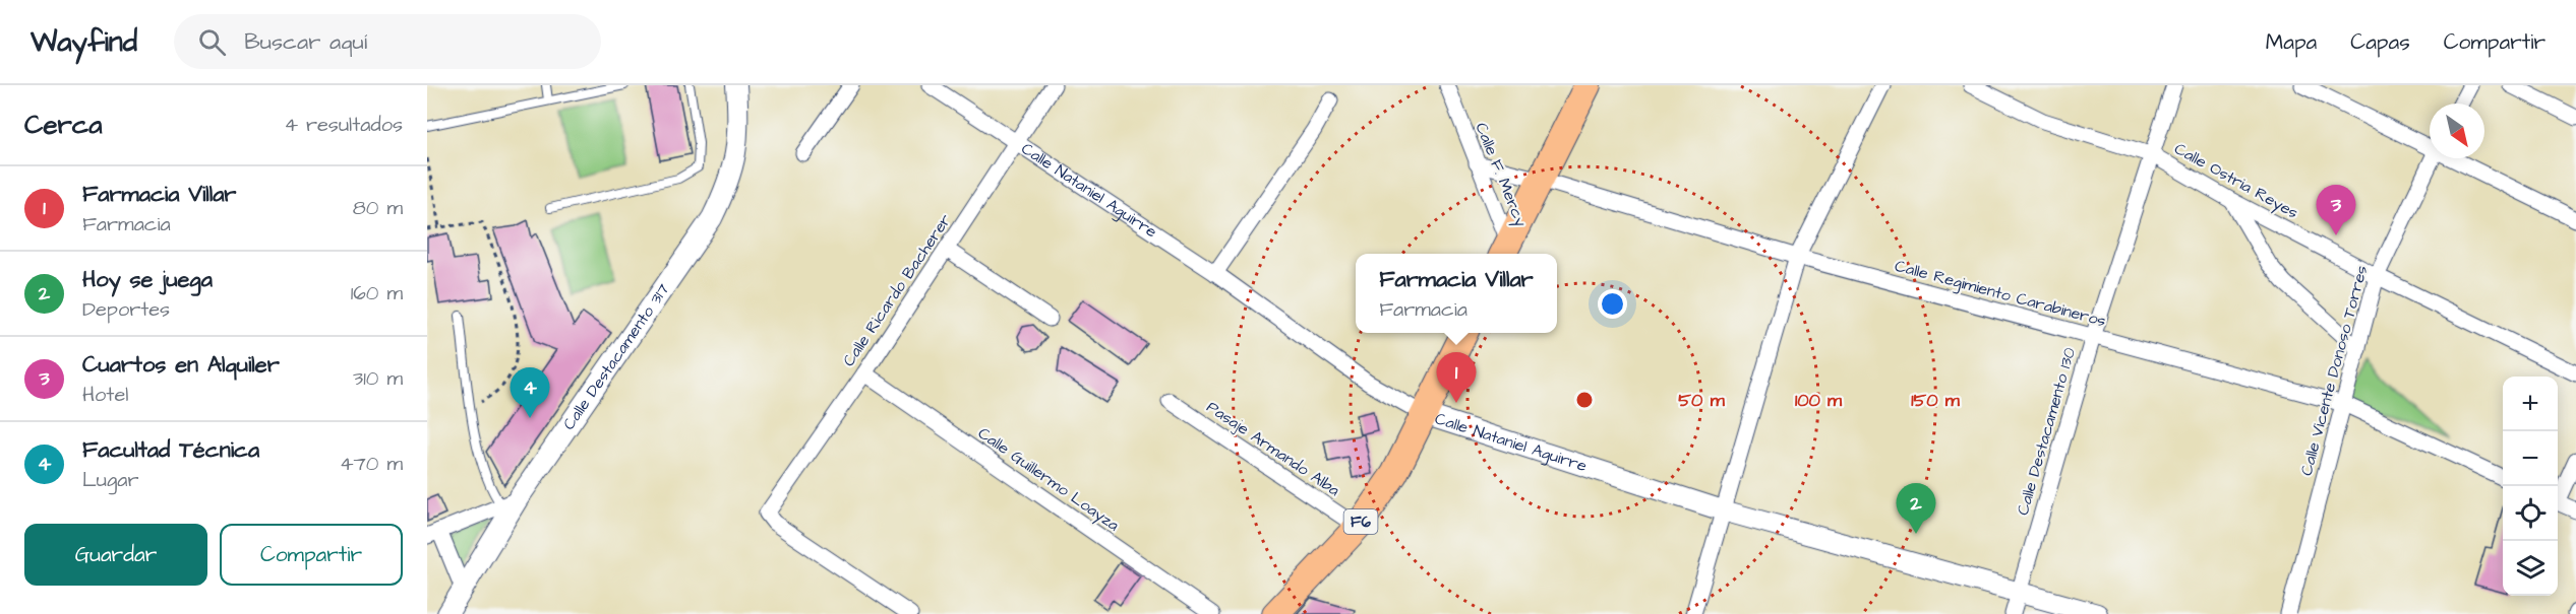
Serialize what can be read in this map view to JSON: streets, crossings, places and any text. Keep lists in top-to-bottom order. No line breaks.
{"streets":{"highway":["F6"],"street":["Calle F. Mercy","Calle Ostria Reyes","Calle Nataniel Aguirre","Calle Ricardo Bacherer","Calle Regimiento Carabineros","Calle Destacamento 317","Calle Vicente Donoso Torres","Calle Destacamento 130","Pasaje Armando Alba","Calle Guillermo Loayza"]},"crossings":[["Calle F. Mercy","Calle Regimiento Carabineros"],["Calle Ostria Reyes","Calle Vicente Donoso Torres"],["Calle Ostria Reyes","Calle Destacamento 130"],["Calle Nataniel Aguirre","Calle Ricardo Bacherer"],["Calle Nataniel Aguirre","Calle Destacamento 130"],["Calle Nataniel Aguirre","F6"],["Calle Ricardo Bacherer","Calle Guillermo Loayza"],["Calle Regimiento Carabineros","Calle Vicente Donoso Torres"],["Calle Regimiento Carabineros","Calle Destacamento 130"],["Pasaje Armando Alba","F6"]],"north":"bottom right","page":{"header":"Wayfind","search":"Buscar aquí","nav":["Mapa","Capas","Compartir"],"heading":["Cerca","4 resultados"],"list":[{"mark":"1","name":"Farmacia Villar","note":"Farmacia","value":"80 m"},{"mark":"2","name":"Hoy se juega","note":"Deportes","value":"160 m"},{"mark":"3","name":"Cuartos en Alquiler","note":"Hotel","value":"310 m"},{"mark":"4","name":"Facultad Técnica","note":"Lugar","value":"470 m"}],"pins":["3","1","4","2"],"popup":["Farmacia Villar","Farmacia"],"map_buttons":["+","−"],"buttons":["Guardar","Compartir"]},"rings":["50 m","100 m","150 m"]}
